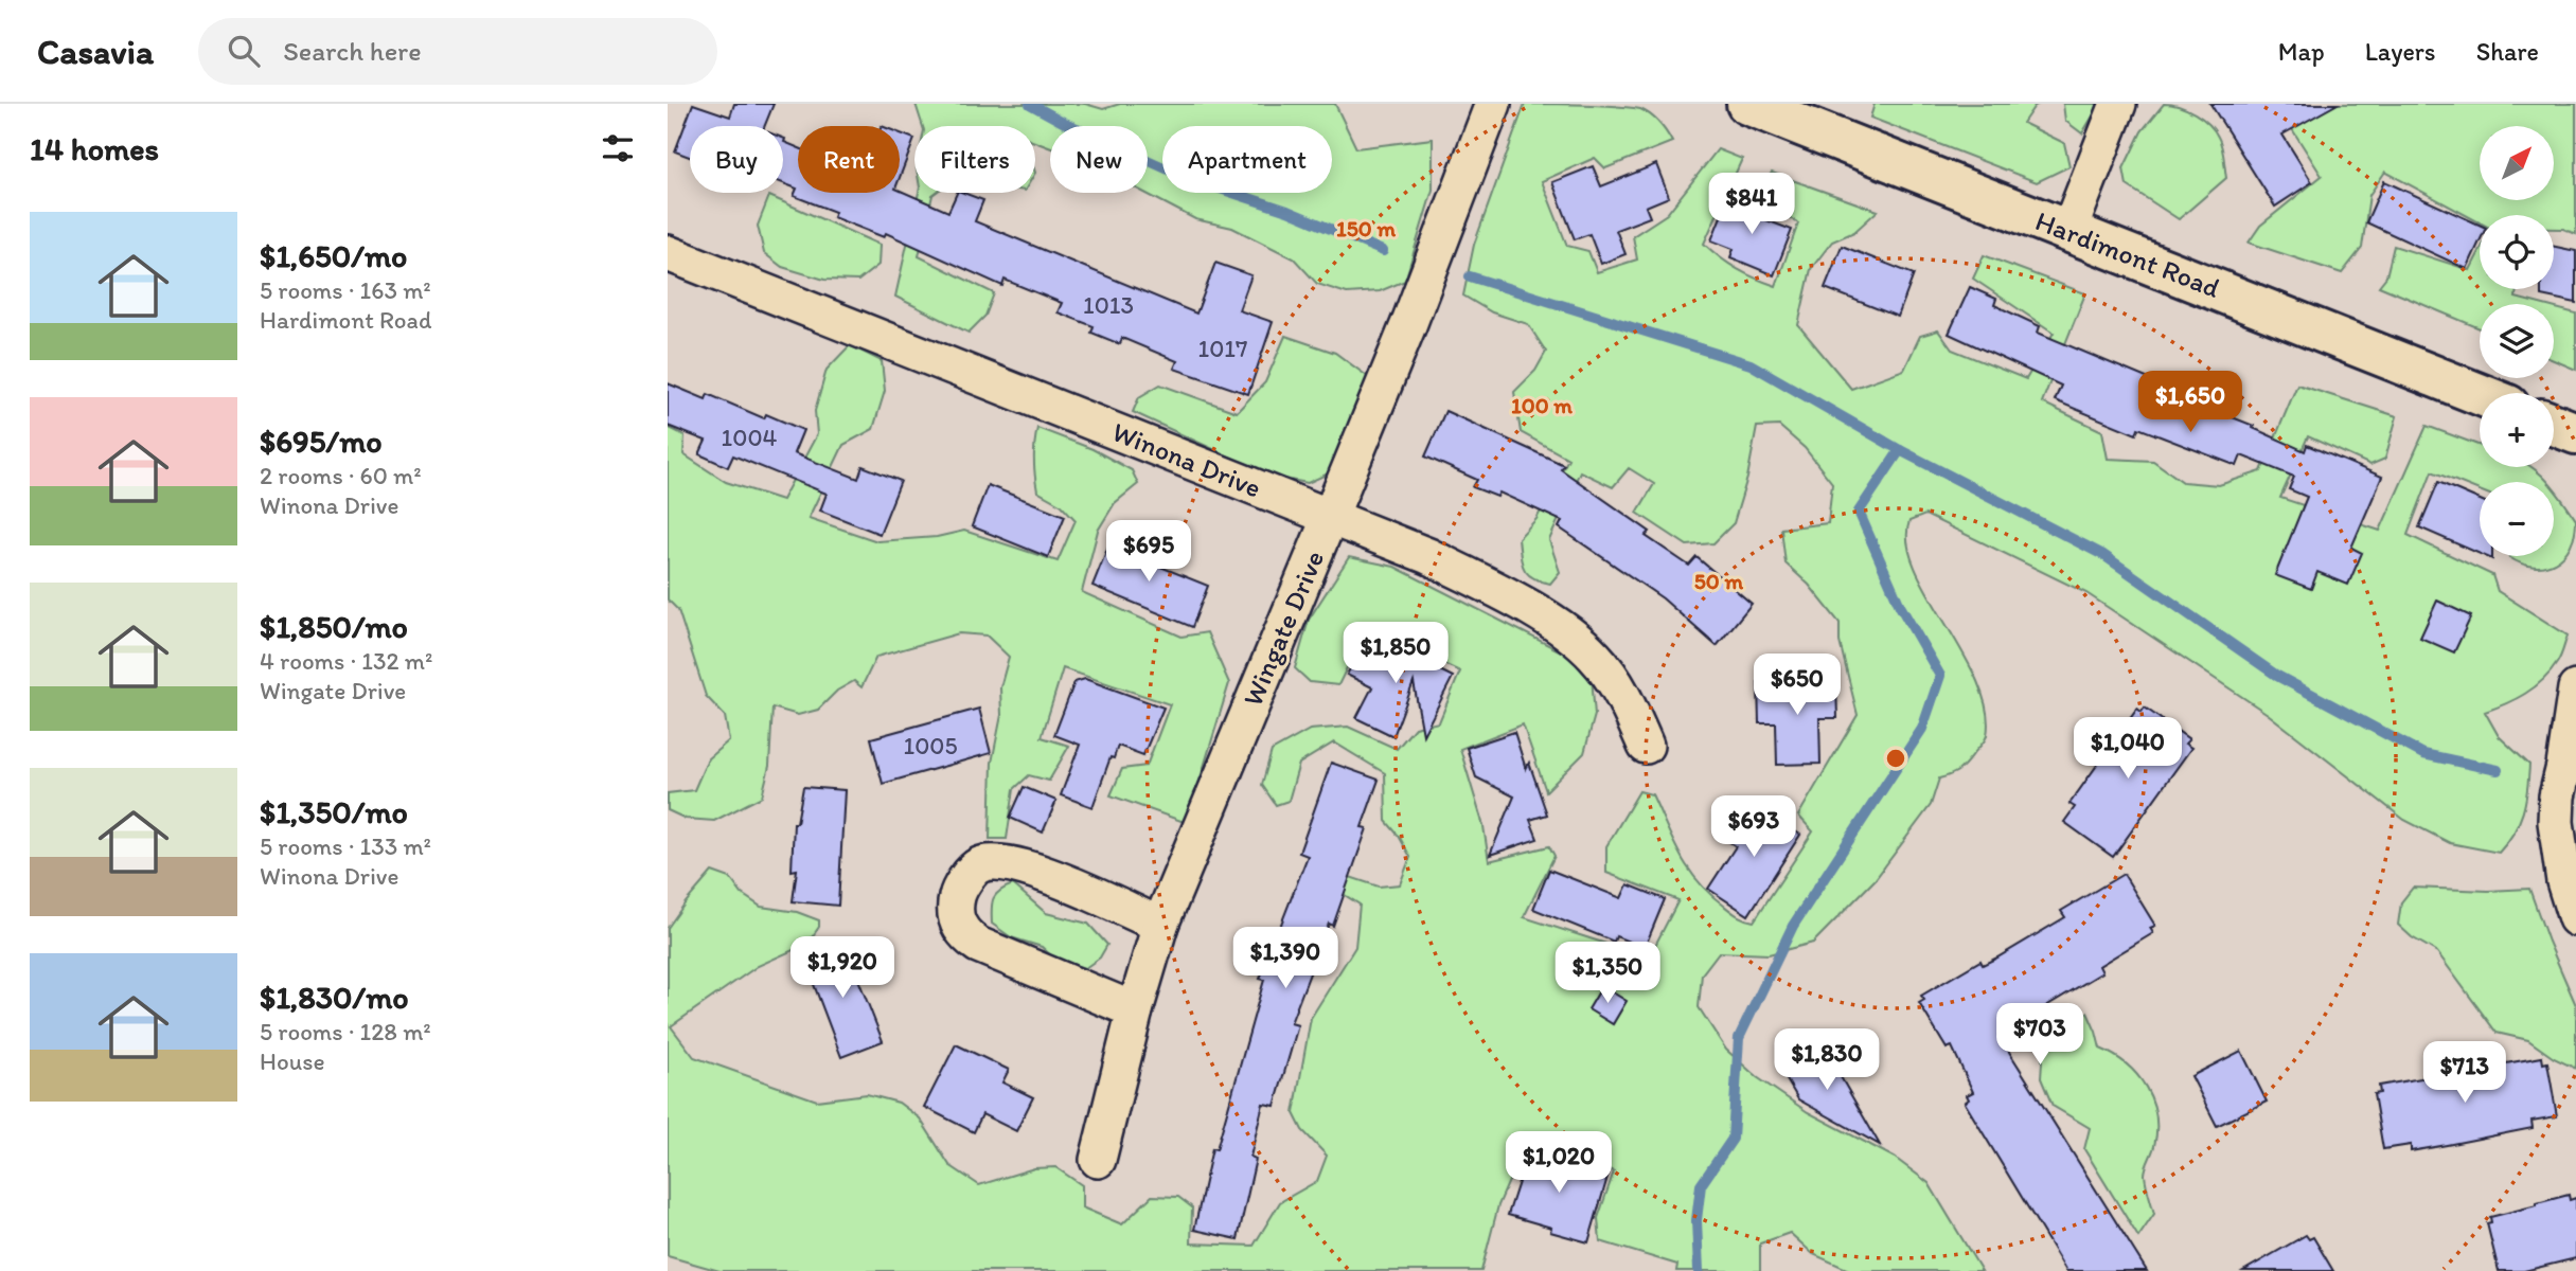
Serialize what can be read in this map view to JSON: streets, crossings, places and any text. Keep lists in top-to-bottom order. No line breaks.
{"streets":{"street":["Hardimont Road","Winona Drive","Wingate Drive"]},"crossings":[["Winona Drive","Wingate Drive"]],"house_numbers":["1013","1017","1004","1005"],"north":"top right","page":{"header":"Casavia","search":"Search here","nav":["Map","Layers","Share"],"heading":"14 homes","map_buttons":["+","−"],"chip":["Buy","Rent","Filters","New","Apartment"],"price":["$841","$1,650","$695","$1,850","$650","$1,040","$693","$1,390","$1,920","$1,350","$703","$1,830","$713","$1,020"],"list":[{"name":"$1,650/mo","note":"5 rooms · 163 m² · Hardimont Road"},{"name":"$695/mo","note":"2 rooms · 60 m² · Winona Drive"},{"name":"$1,850/mo","note":"4 rooms · 132 m² · Wingate Drive"},{"name":"$1,350/mo","note":"5 rooms · 133 m² · Winona Drive"},{"name":"$1,830/mo","note":"5 rooms · 128 m² · House"}]},"rings":["150 m","100 m","50 m"]}
